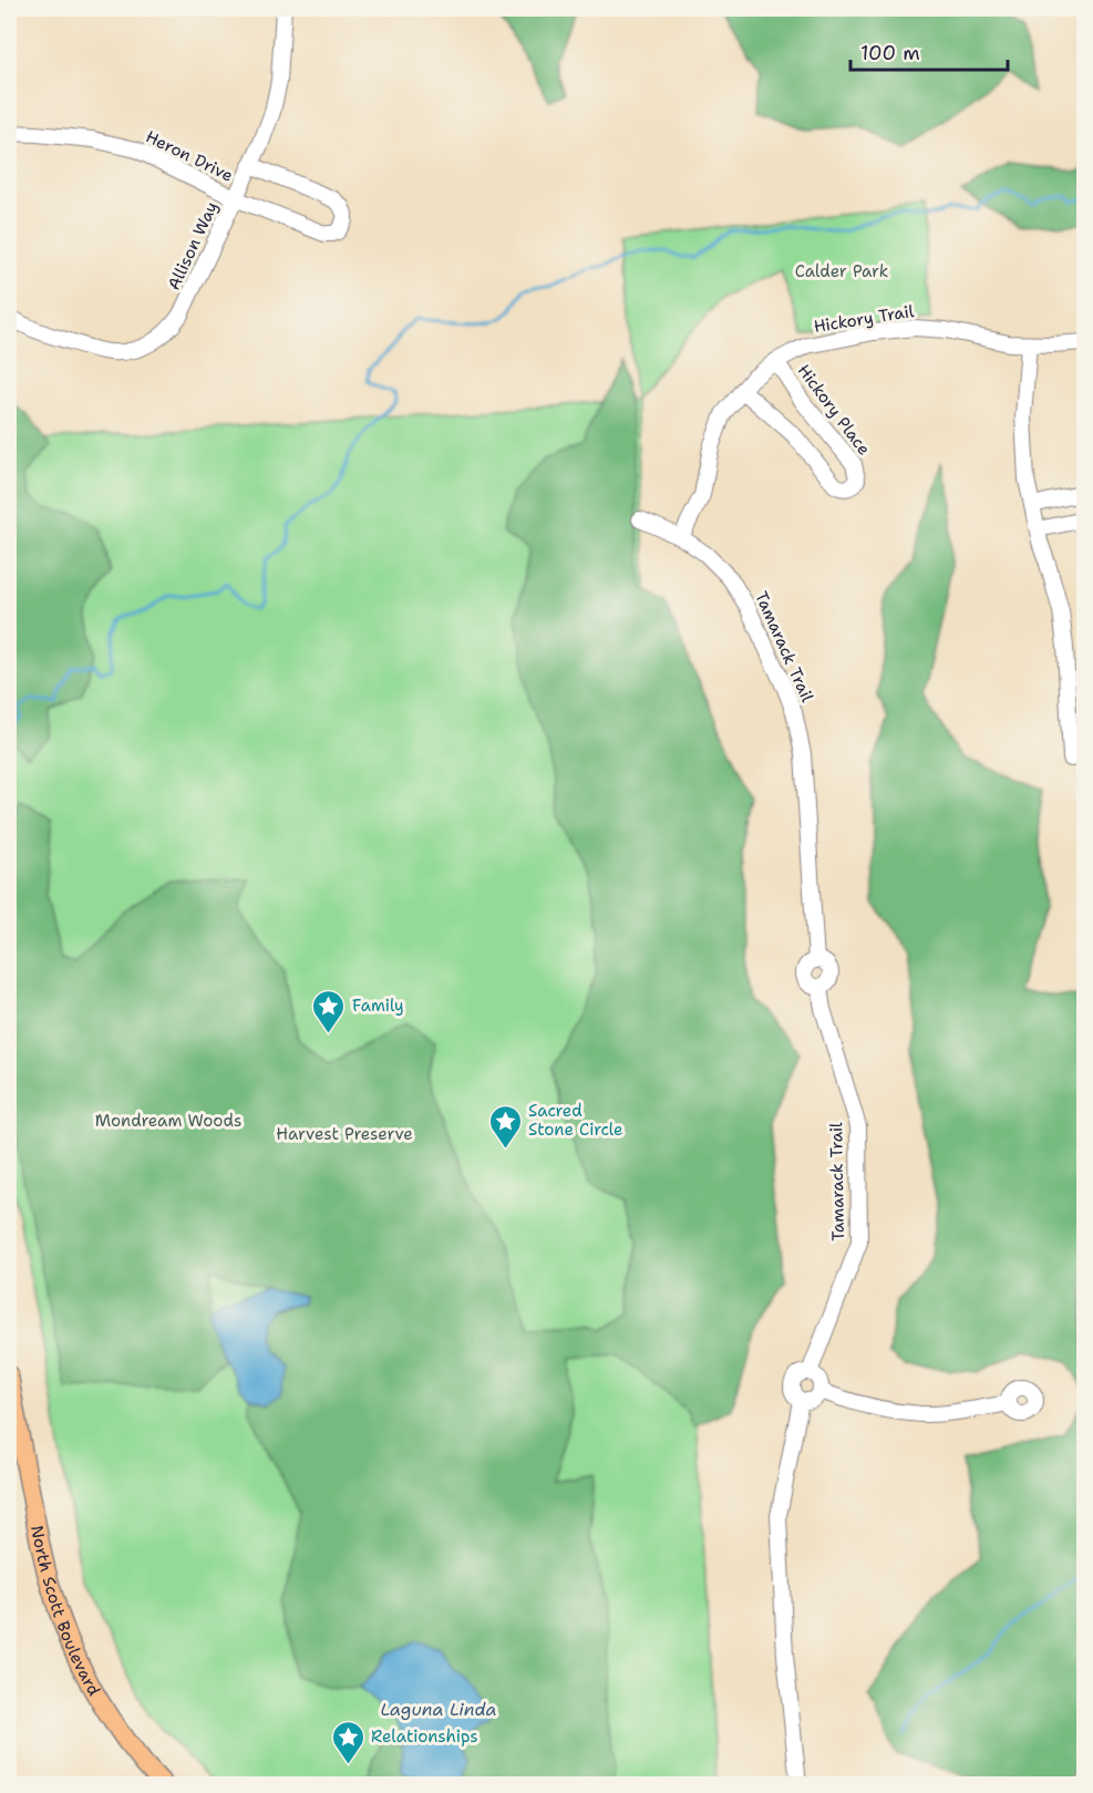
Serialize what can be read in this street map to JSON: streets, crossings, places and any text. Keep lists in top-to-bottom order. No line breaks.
{"streets":{"main road":["North Scott Boulevard"],"street":["Heron Drive","Allison Way","Hickory Trail","Hickory Place","Tamarack Trail"]},"crossings":[["Heron Drive","Allison Way"],["Hickory Trail","Hickory Place"],["Hickory Trail","Tamarack Trail"]],"water":["Laguna Linda"],"parks":["Calder Park","Mondream Woods","Harvest Preserve"],"places":{"place":["Family","Sacred Stone Circle","Relationships"]},"scale_bar":"100 m"}
